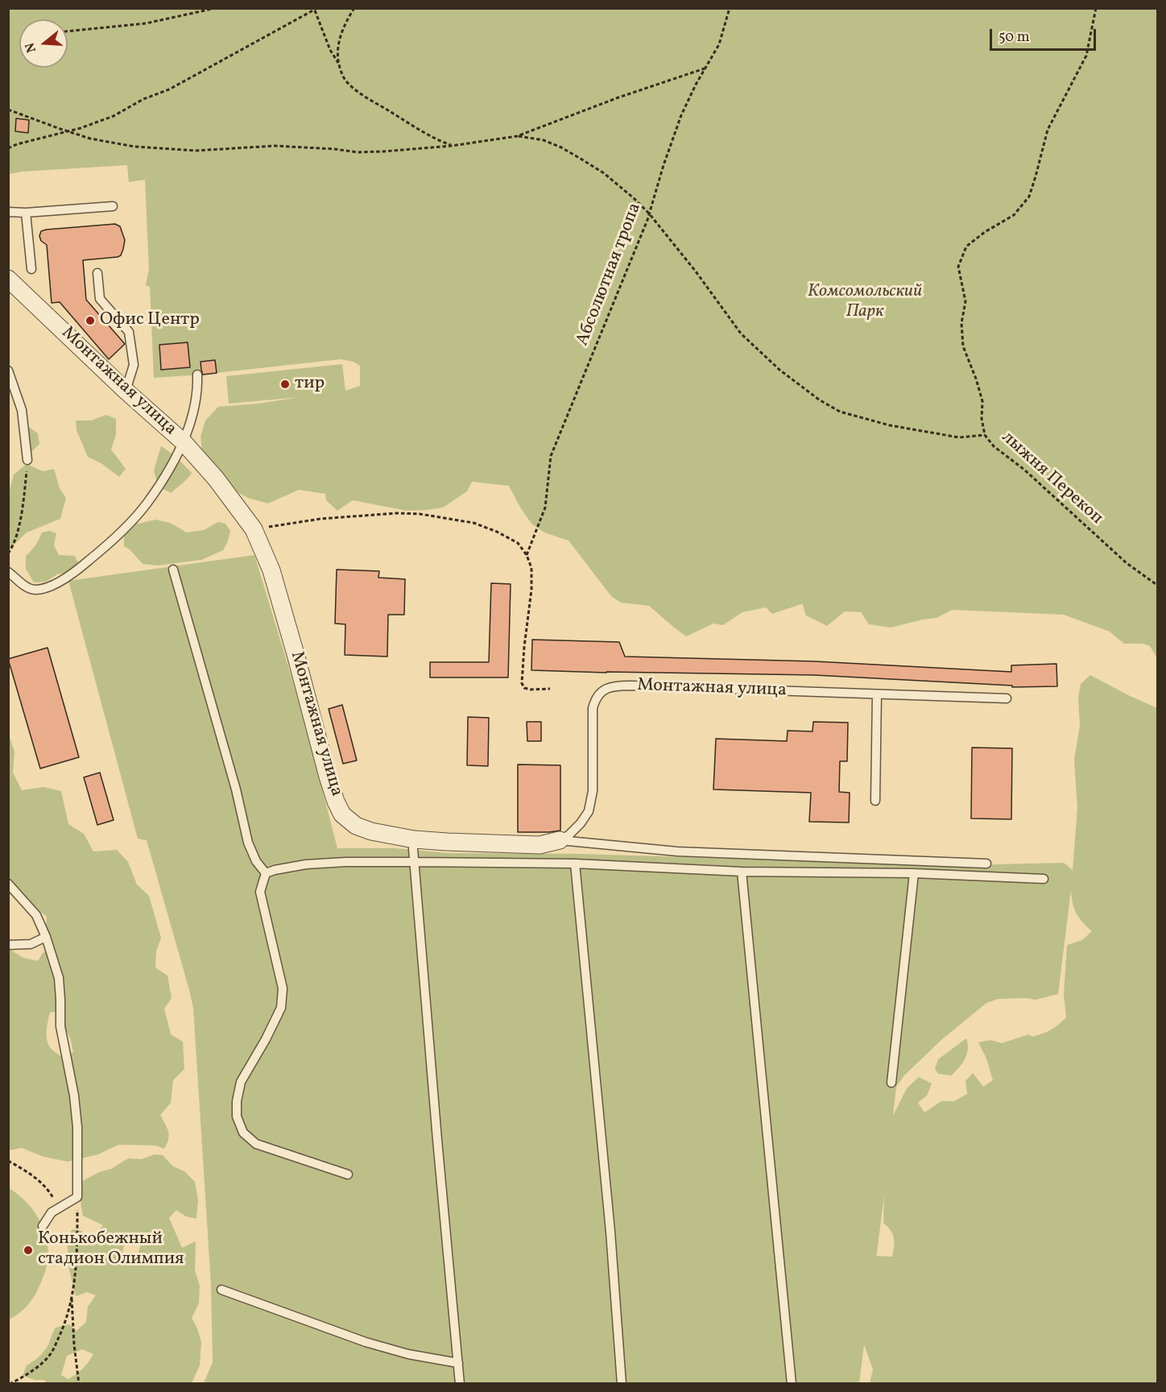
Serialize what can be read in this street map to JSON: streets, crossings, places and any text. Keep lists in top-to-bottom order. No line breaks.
{"streets":{"street":["Монтажная улица"],"path":["Абсолютная тропа","лыжня Перекоп"]},"parks":["Комсомольский Парк"],"places":["Офис Центр","тир","Конькобежный стадион Олимпия"],"scale_bar":"50 m","north":"left"}
